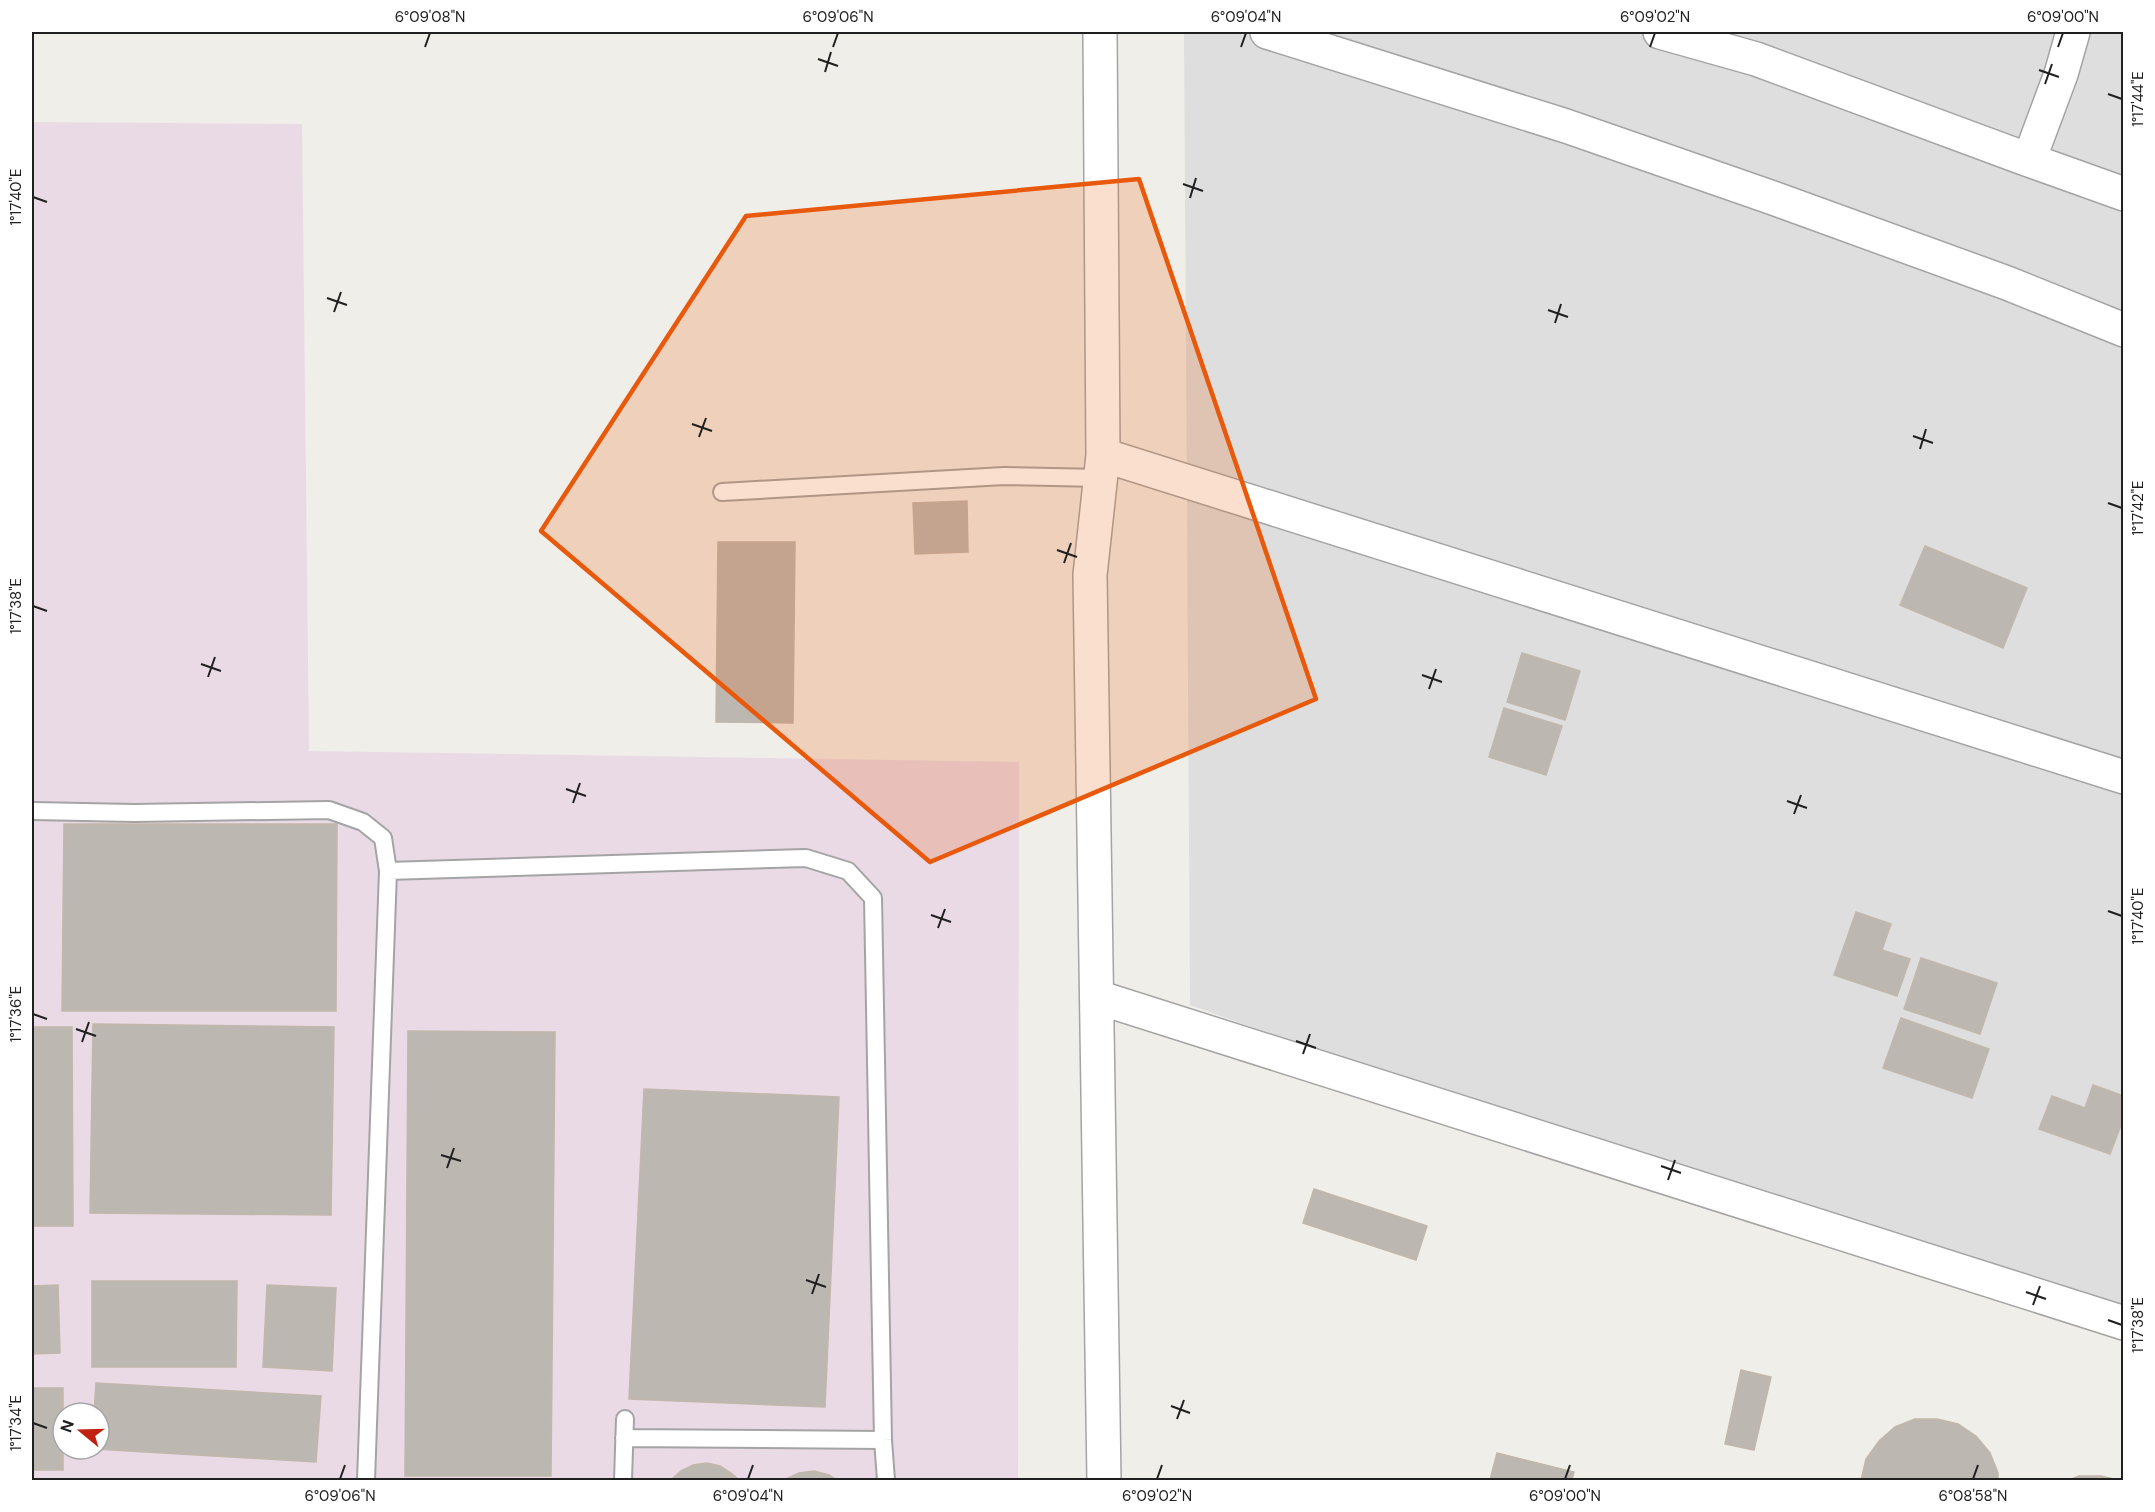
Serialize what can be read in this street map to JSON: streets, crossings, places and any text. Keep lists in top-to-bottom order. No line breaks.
{"north":"left","coordinates":["6°09'08\"N","6°09'06\"N","6°09'04\"N","6°09'02\"N","6°09'00\"N","1°17'44\"E","1°17'40\"E","1°17'42\"E","1°17'38\"E","1°17'36\"E","1°17'34\"E","6°08'58\"N"]}
